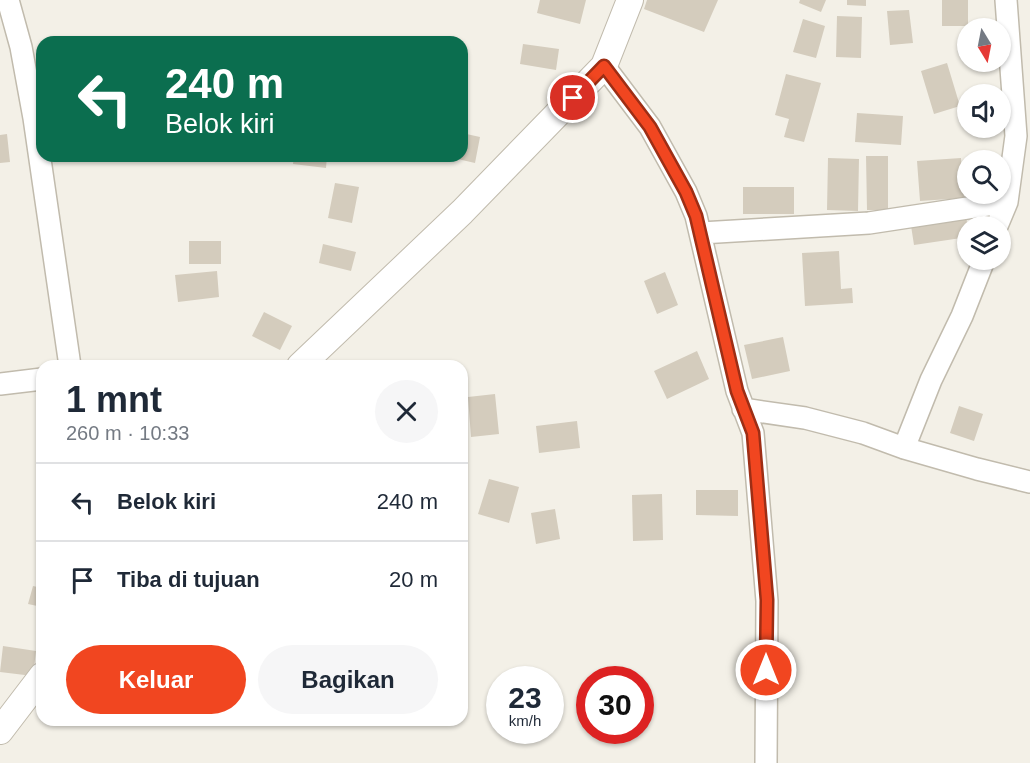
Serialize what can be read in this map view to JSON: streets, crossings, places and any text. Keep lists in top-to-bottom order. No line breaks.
{"north":"bottom","page":{"turn":["240 m","Belok kiri"],"heading":["1 mnt","260 m · 10:33"],"list":[{"name":"Belok kiri","value":"240 m"},{"name":"Tiba di tujuan","value":"20 m"}],"buttons":["Keluar","Bagikan"],"speed":"23 km/h","limit":"30"}}
